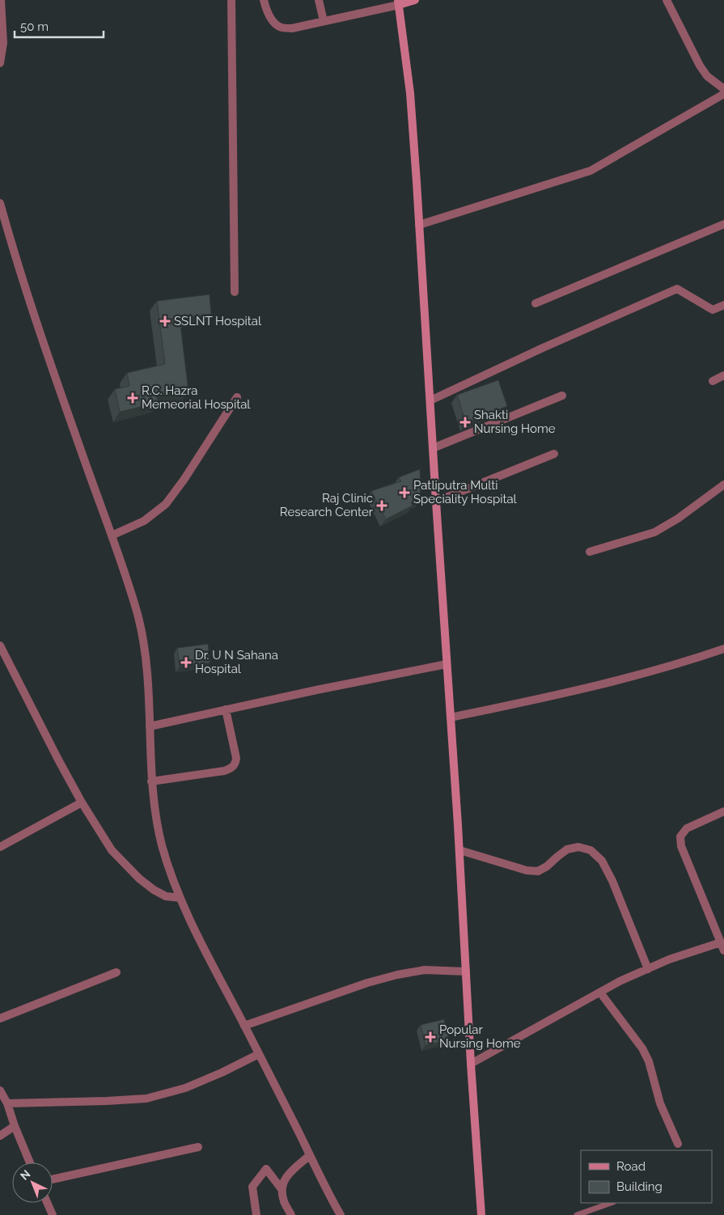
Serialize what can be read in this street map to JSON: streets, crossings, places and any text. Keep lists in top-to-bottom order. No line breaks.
{"places":{"health":["SSLNT Hospital","R.C. Hazra Memeorial Hospital","Shakti Nursing Home","Patliputra Multi Speciality Hospital","Raj Clinic Research Center","Dr. U N Sahana Hospital","Popular Nursing Home"]},"legend":["Road","Building"],"scale_bar":"50 m","north":"top left"}
